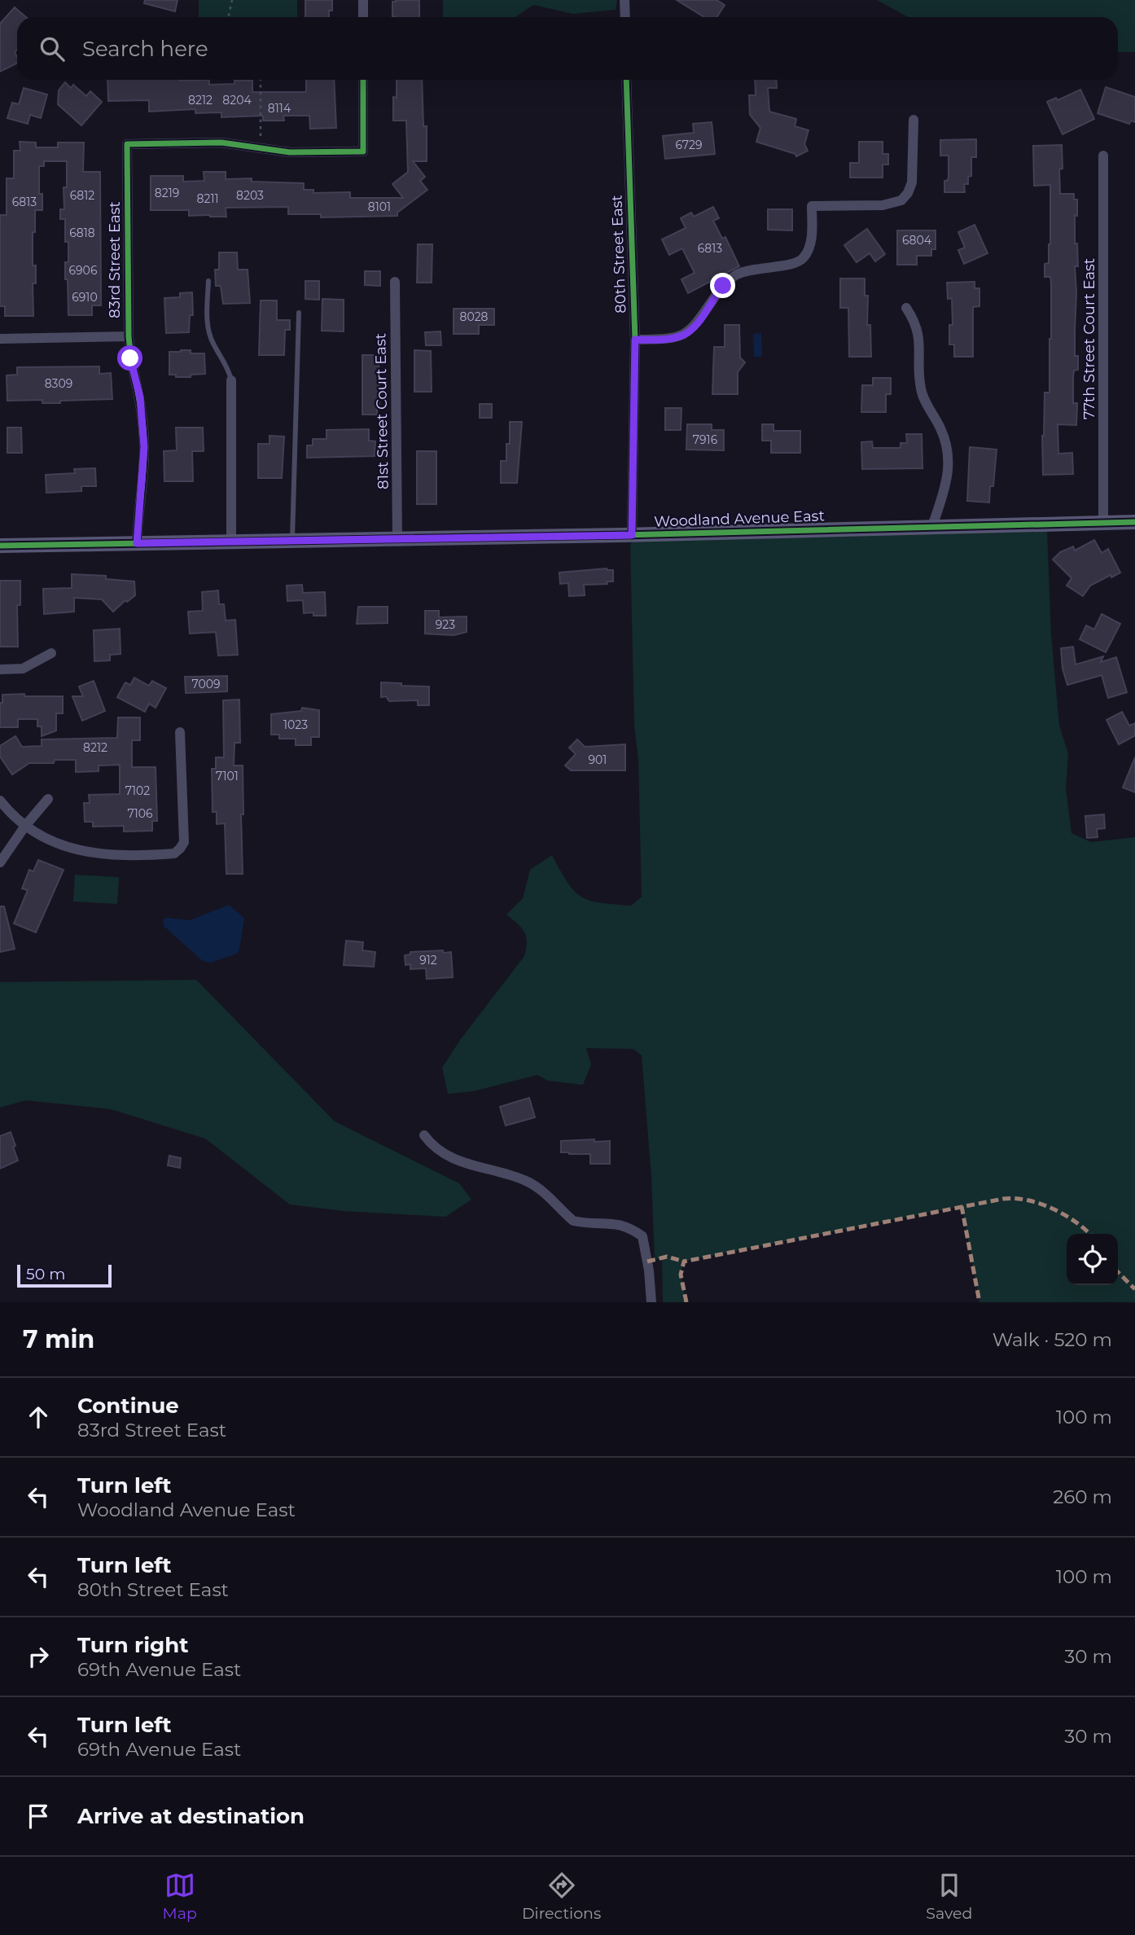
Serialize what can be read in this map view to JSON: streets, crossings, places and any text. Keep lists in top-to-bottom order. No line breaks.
{"streets":{"street":["80th Street East","83rd Street East","77th Street Court East","81st Street Court East","Woodland Avenue East"]},"crossings":[["80th Street East","Woodland Avenue East"],["83rd Street East","Woodland Avenue East"],["77th Street Court East","Woodland Avenue East"],["81st Street Court East","Woodland Avenue East"]],"house_numbers":["8212","8204","8114","6729","8219","6812","8203","8211","6813","8101","6818","6804","6813","6906","6910","8028","8309","7916","923","7009","1023","8212","901","7101","7102","7106","912"],"scale_bar":"50 m","page":{"search":"Search here","scale":"50 m","heading":["7 min","Walk · 520 m"],"list":[["Continue","83rd Street East","100 m"],["Turn left","Woodland Avenue East","260 m"],["Turn left","80th Street East","100 m"],["Turn right","69th Avenue East","30 m"],["Turn left","69th Avenue East","30 m"],"Arrive at destination"],"nav":["Map","Directions","Saved"]}}
